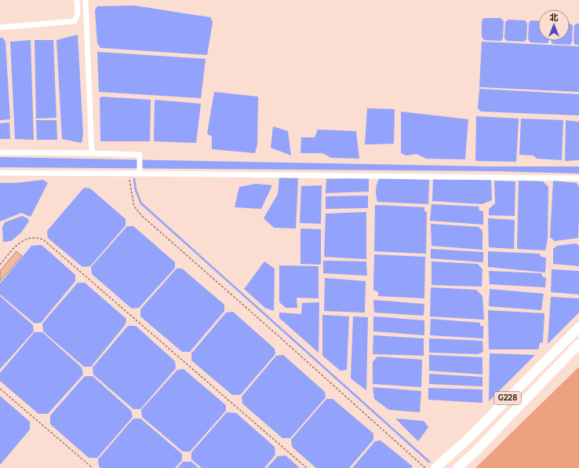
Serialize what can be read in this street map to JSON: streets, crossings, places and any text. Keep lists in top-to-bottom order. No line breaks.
{"streets":{"highway":["G228"]},"north":"top"}
